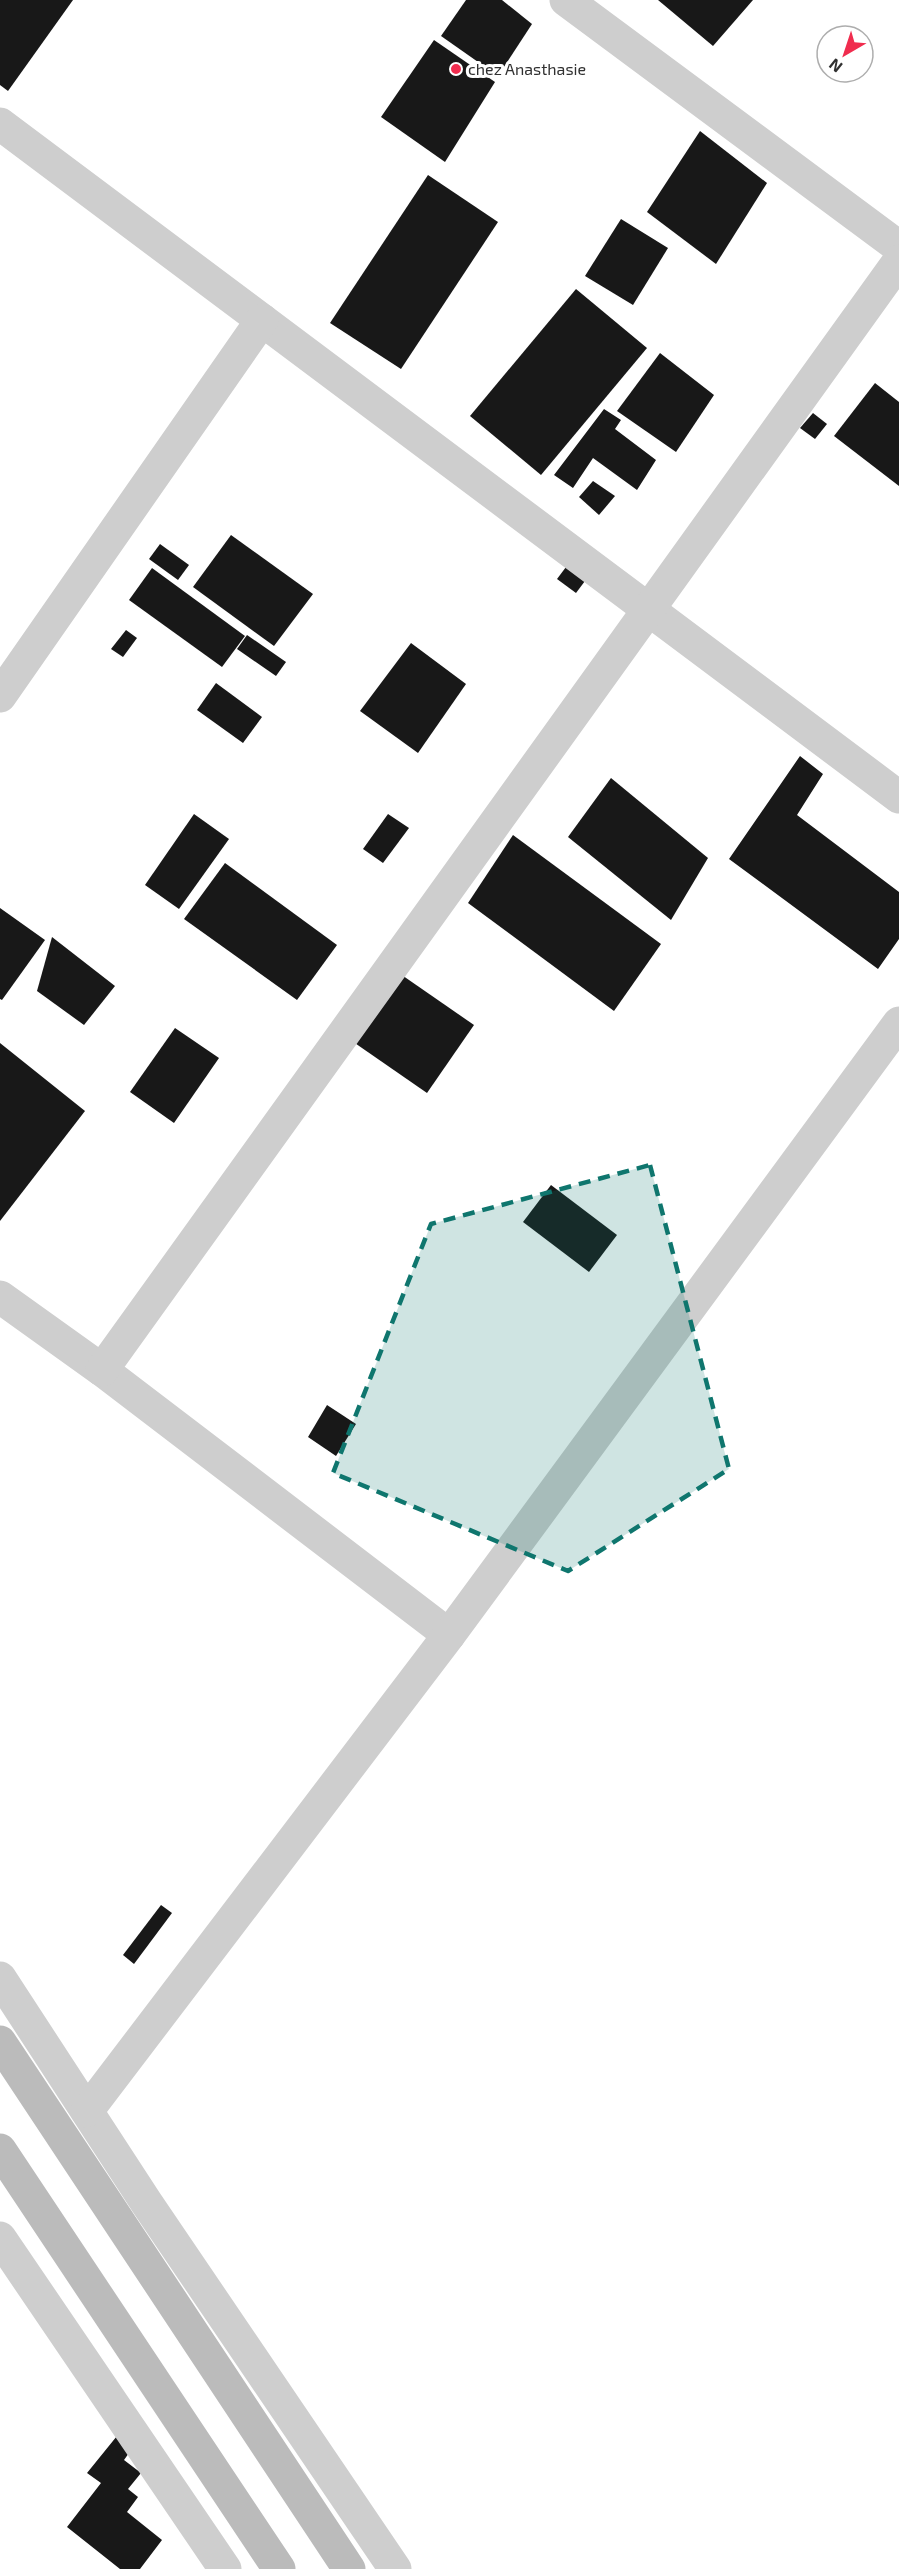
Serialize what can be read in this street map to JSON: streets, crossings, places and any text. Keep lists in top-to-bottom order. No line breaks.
{"places":["chez Anasthasie"],"north":"bottom left"}
